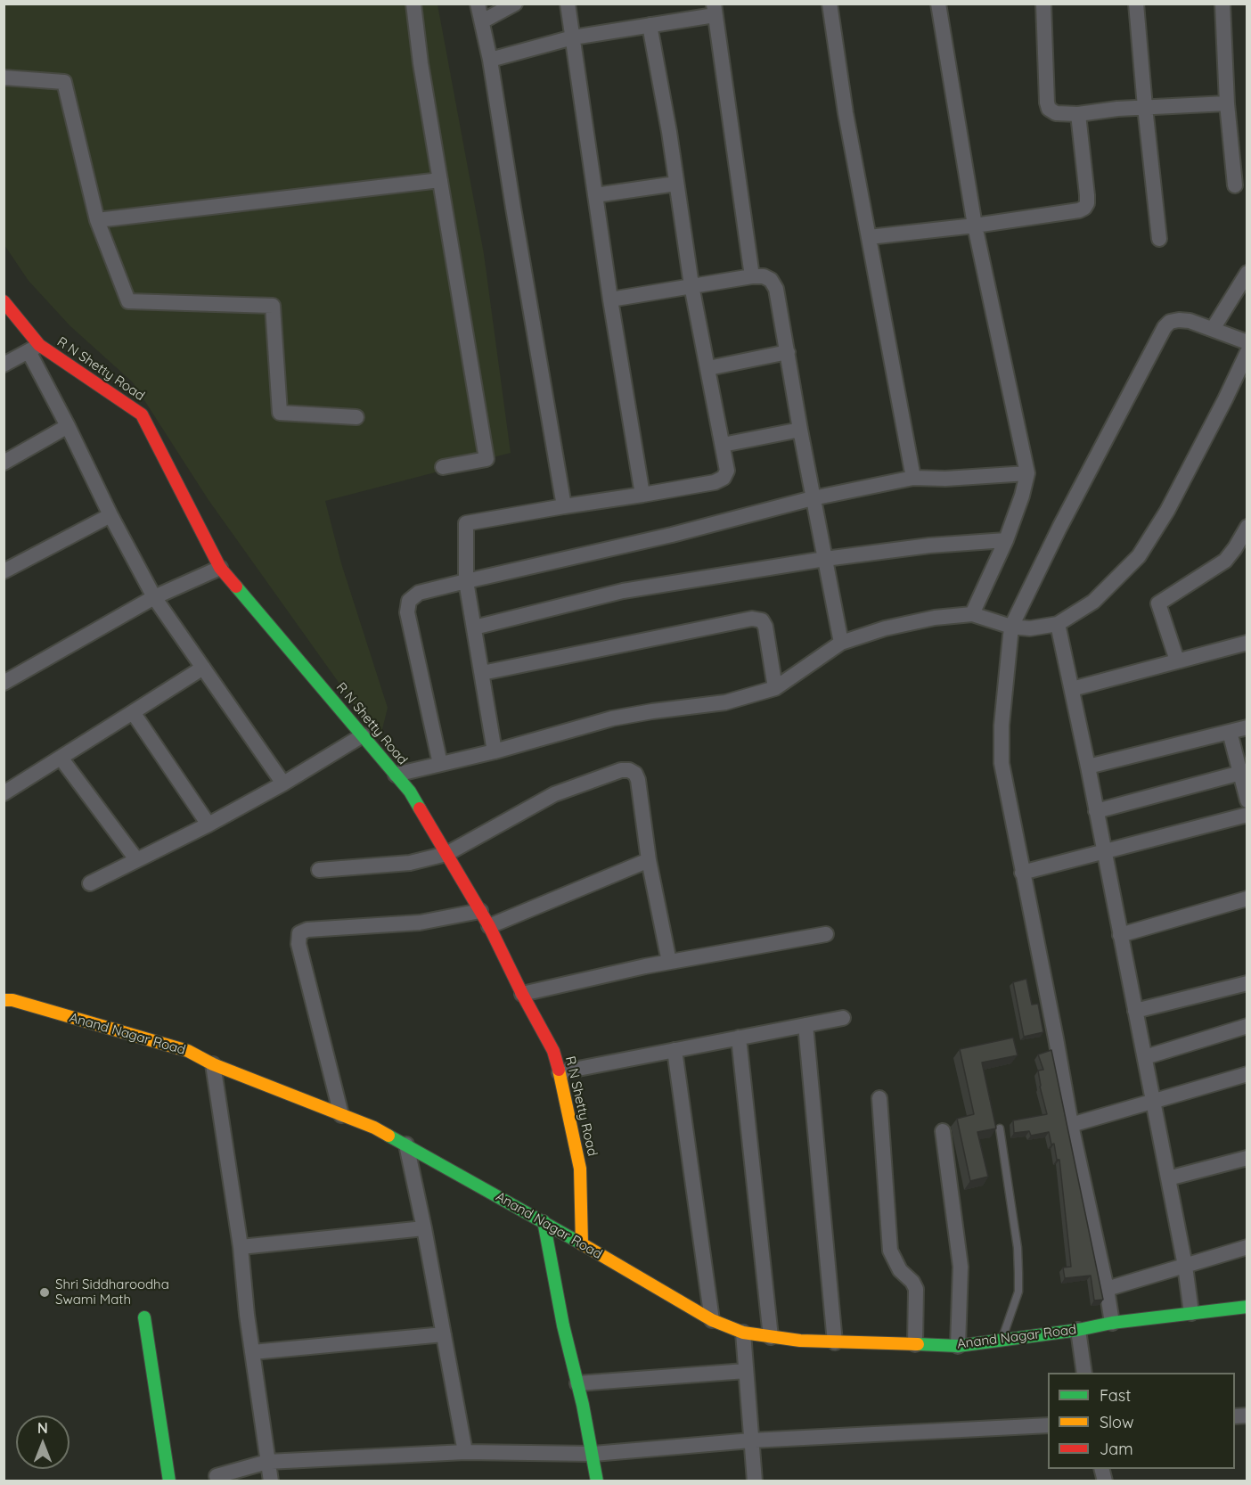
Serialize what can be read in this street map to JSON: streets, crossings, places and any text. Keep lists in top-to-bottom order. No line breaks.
{"streets":{"street":["R N Shetty Road","Anand Nagar Road"]},"crossings":[["R N Shetty Road","Anand Nagar Road"]],"places":["Shri Siddharoodha Swami Math"],"legend":["Fast","Slow","Jam"],"north":"top"}
